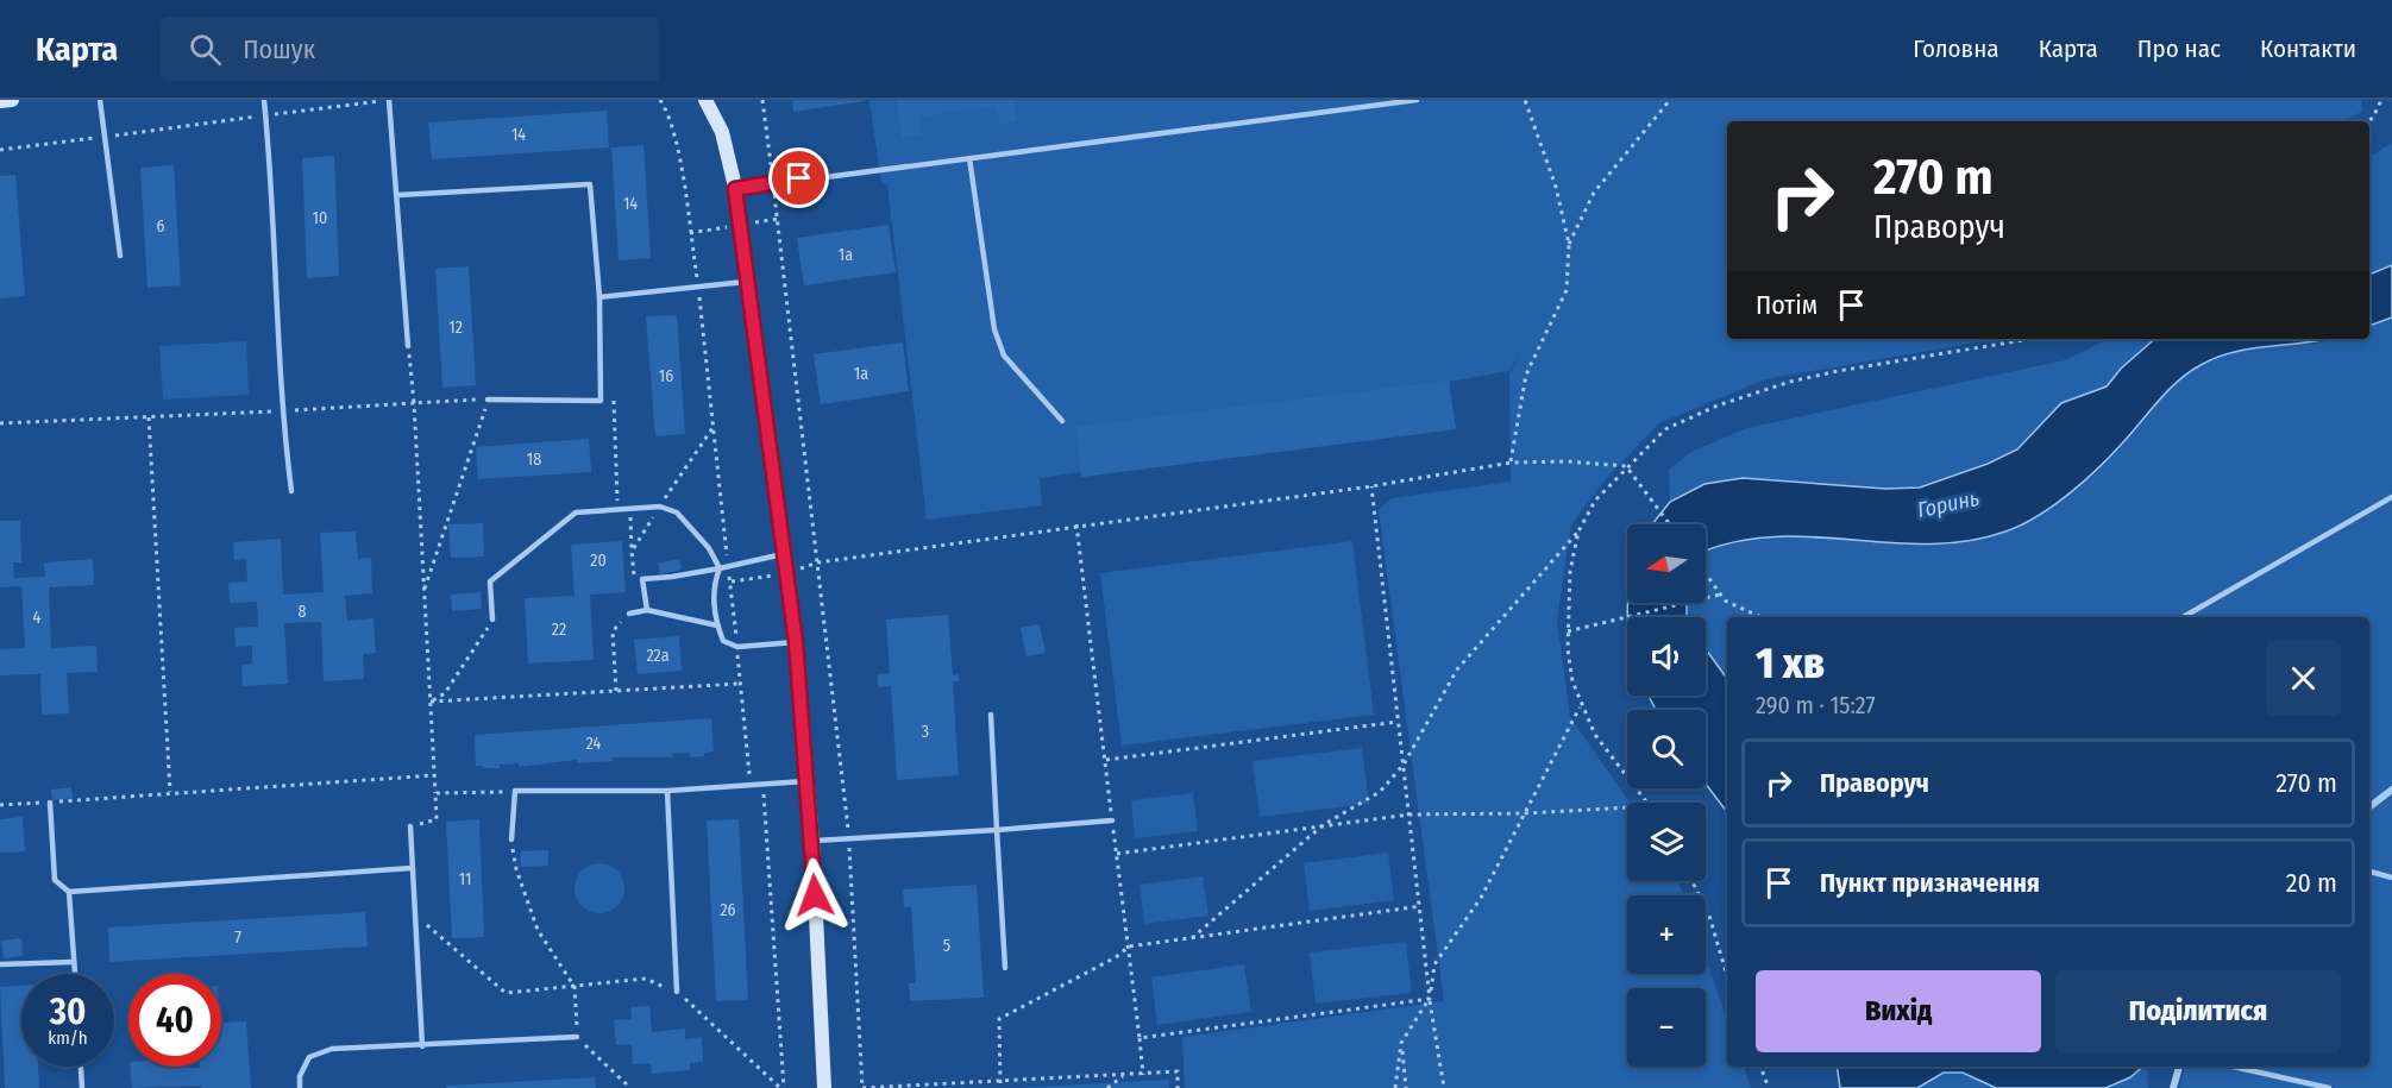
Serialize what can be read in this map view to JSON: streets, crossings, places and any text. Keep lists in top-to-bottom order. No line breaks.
{"water":["Горинь"],"house_numbers":["14","14","10","6","1а","12","1а","16","18","20","8","4","22","22а","3","24","11","26","7","5"],"north":"left","page":{"header":"Карта","search":"Пошук","nav":["Головна","Карта","Про нас","Контакти"],"turn":["270 m","Праворуч"],"then":"Потім","map_buttons":["+","−"],"heading":["1 хв","290 m · 15:27"],"list":[{"name":"Праворуч","value":"270 m"},{"name":"Пункт призначення","value":"20 m"}],"buttons":["Вихід","Поділитися"],"speed":"30 km/h","limit":"40"}}
